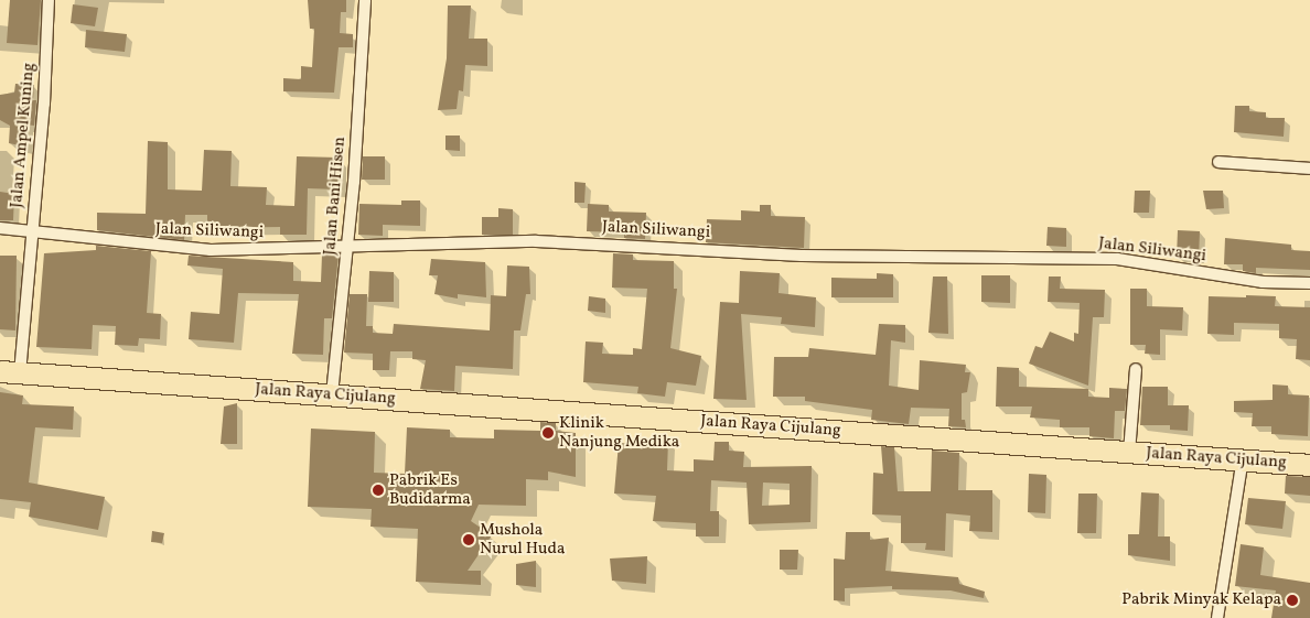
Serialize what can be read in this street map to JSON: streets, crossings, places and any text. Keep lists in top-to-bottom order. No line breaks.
{"streets":{"highway":["Jalan Raya Cijulang"],"street":["Jalan Ampel Kuning","Jalan Bani Hisen","Jalan Siliwangi"]},"crossings":[["Jalan Ampel Kuning","Jalan Siliwangi"],["Jalan Ampel Kuning","Jalan Raya Cijulang"],["Jalan Bani Hisen","Jalan Siliwangi"],["Jalan Bani Hisen","Jalan Raya Cijulang"]],"places":["Klinik Nanjung Medika","Pabrik Es Budidarma","Mushola Nurul Huda","Pabrik Minyak Kelapa"]}
